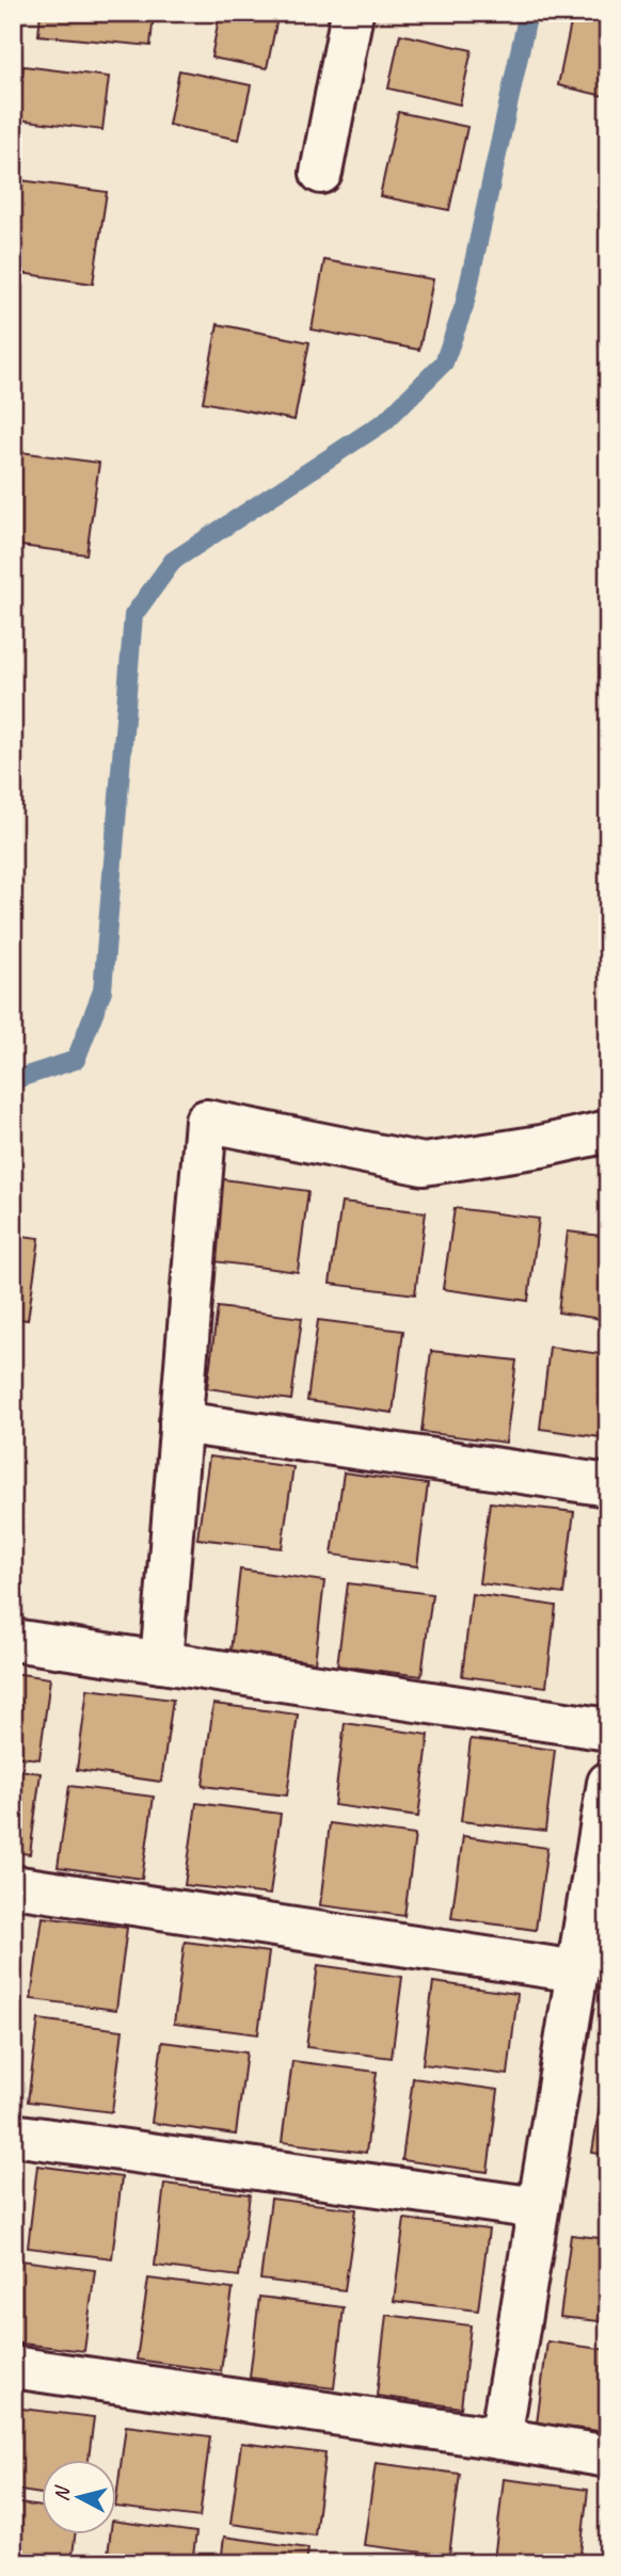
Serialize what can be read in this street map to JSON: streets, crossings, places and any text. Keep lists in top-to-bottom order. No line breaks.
{"north":"left"}
